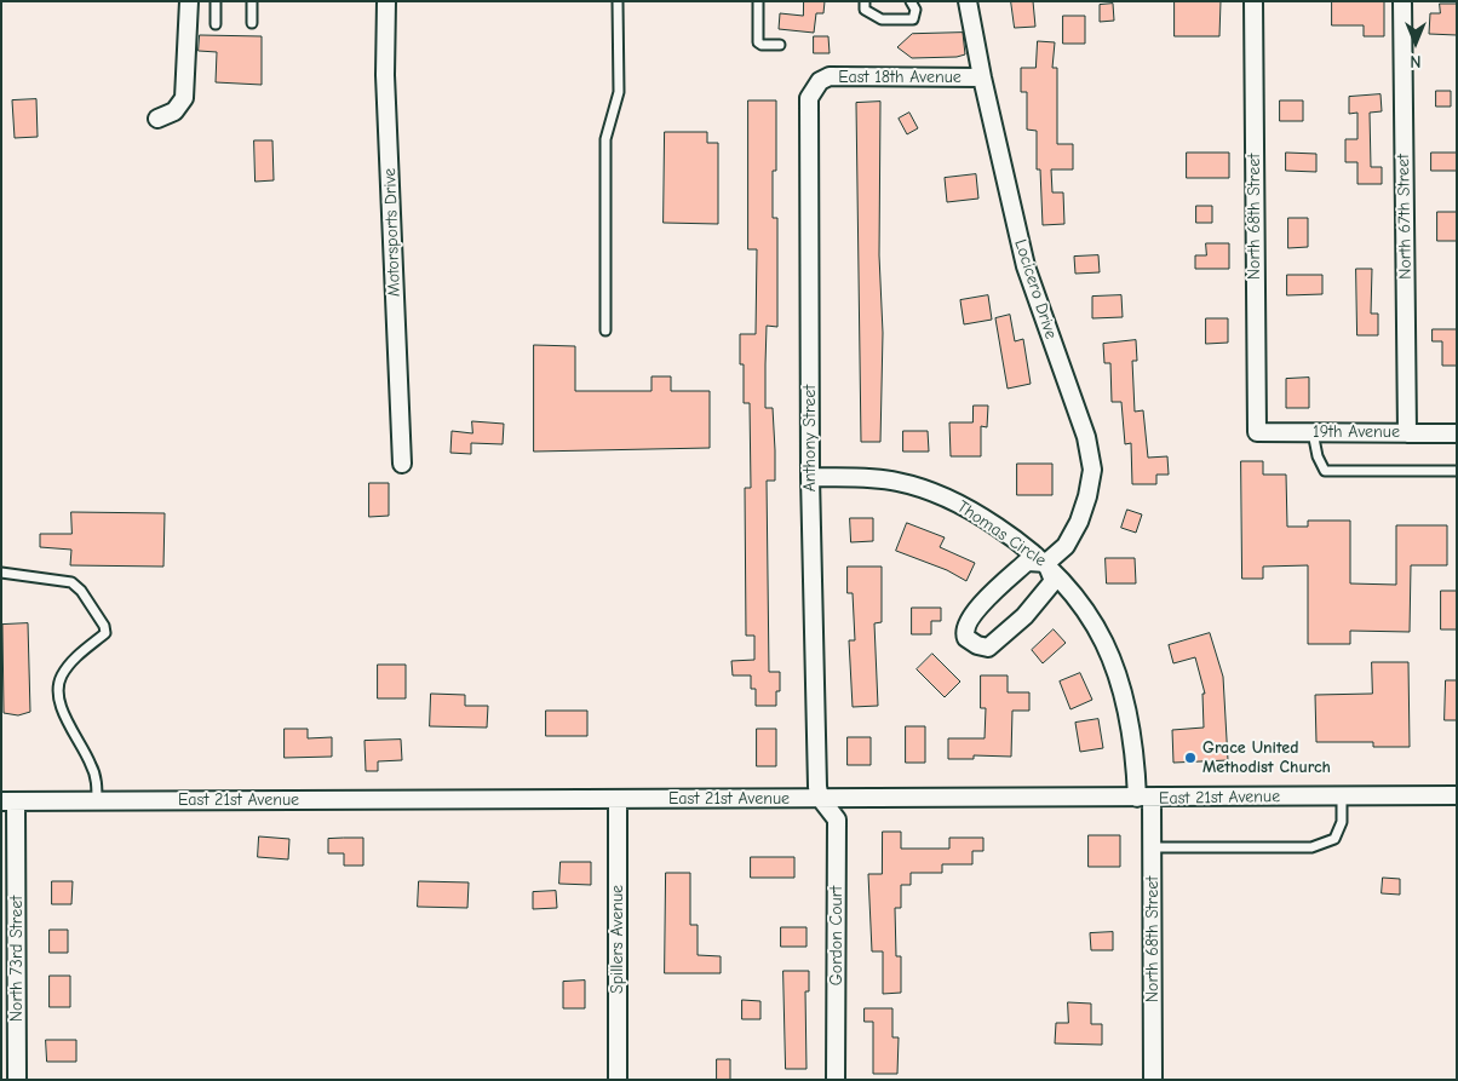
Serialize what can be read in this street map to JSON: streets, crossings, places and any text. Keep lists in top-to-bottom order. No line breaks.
{"streets":{"street":["East 18th Avenue","North 68th Street","North 67th Street","Motorsports Drive","Locicero Drive","19th Avenue","Anthony Street","Thomas Circle","East 21st Avenue","Gordon Court","Spillers Avenue","North 73rd Street"]},"crossings":[["East 18th Avenue","Locicero Drive"],["East 18th Avenue","Anthony Street"],["North 68th Street","19th Avenue"],["North 68th Street","Thomas Circle"],["North 68th Street","East 21st Avenue"],["North 67th Street","19th Avenue"],["Locicero Drive","Thomas Circle"],["Anthony Street","Thomas Circle"],["Anthony Street","East 21st Avenue"],["Anthony Street","Gordon Court"],["Thomas Circle","East 21st Avenue"],["East 21st Avenue","Gordon Court"],["East 21st Avenue","Spillers Avenue"],["East 21st Avenue","North 73rd Street"]],"places":["Grace United Methodist Church"],"north":"bottom"}
